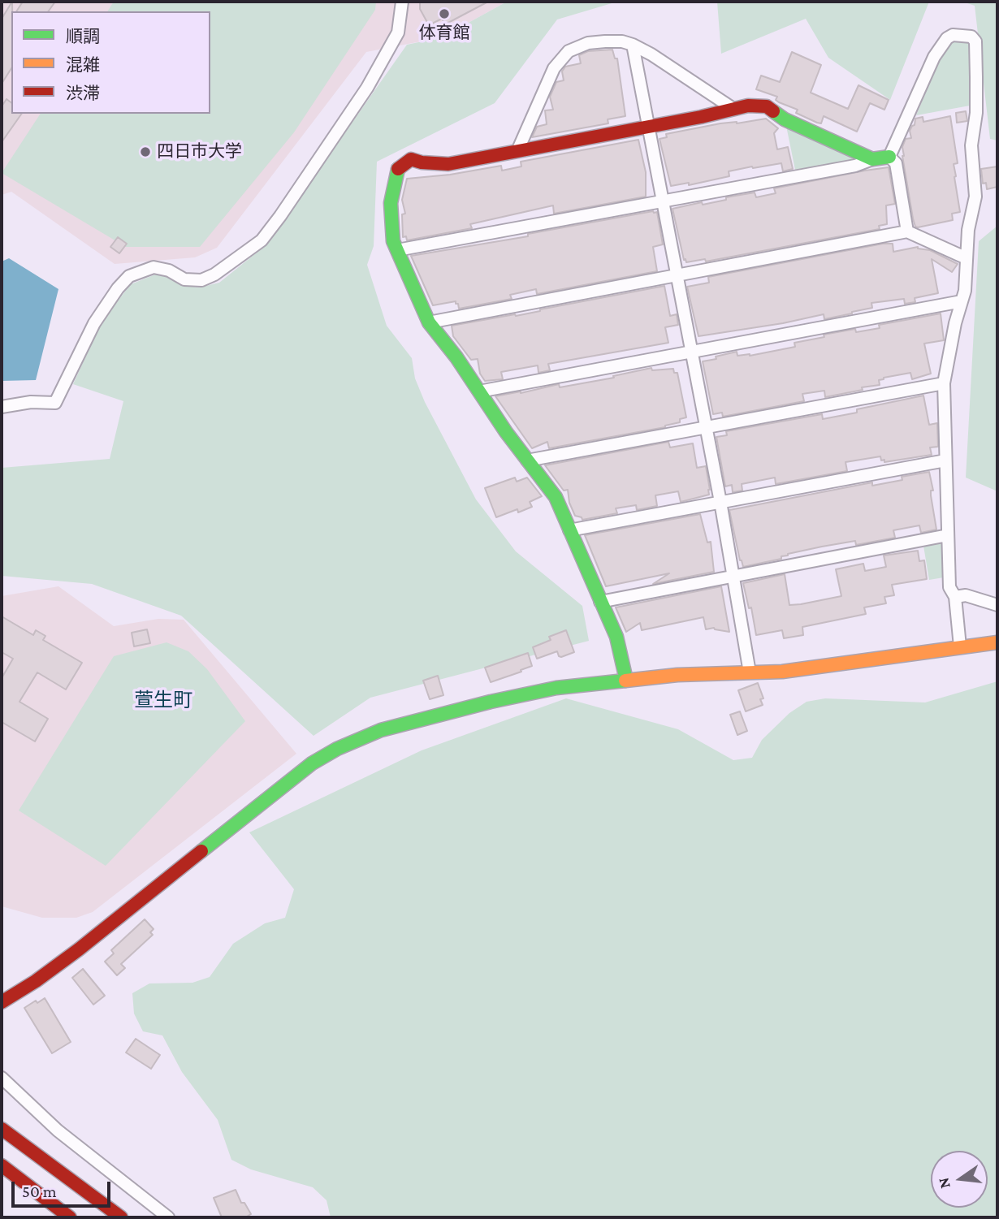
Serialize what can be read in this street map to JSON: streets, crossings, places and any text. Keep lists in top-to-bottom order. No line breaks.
{"districts":["萱生町"],"places":["体育館","四日市大学"],"legend":["順調","混雑","渋滞"],"scale_bar":"50 m","north":"left"}
